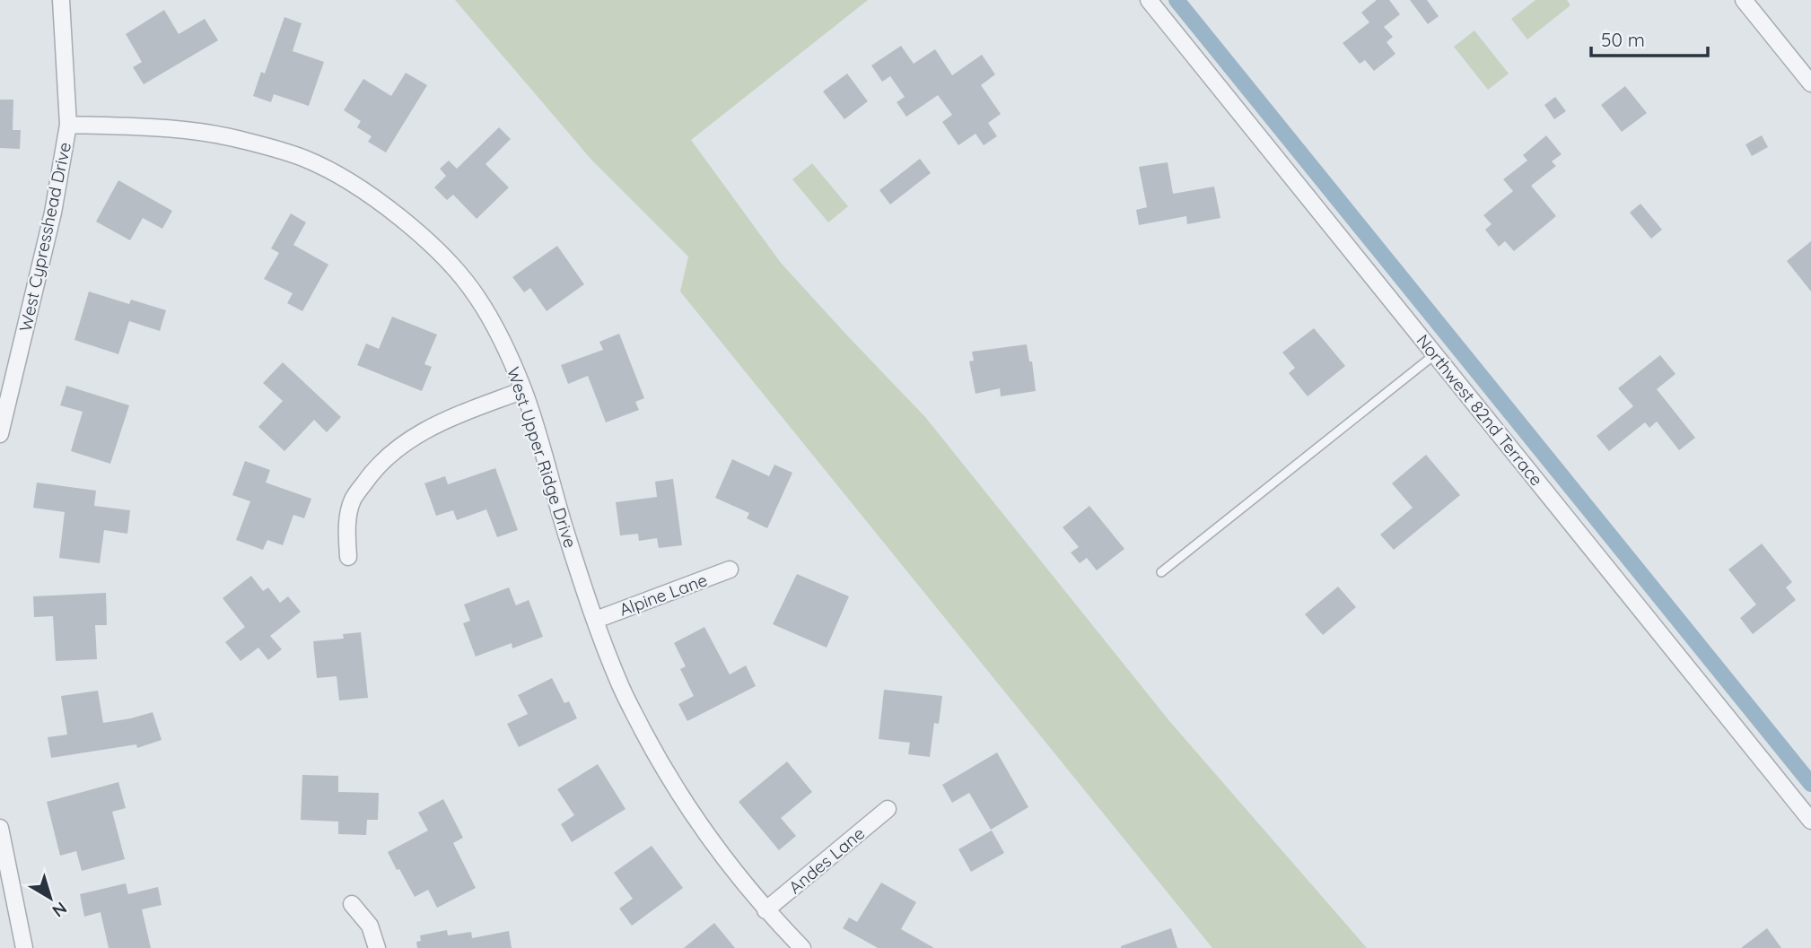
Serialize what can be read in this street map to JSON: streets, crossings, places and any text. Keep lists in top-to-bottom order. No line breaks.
{"streets":{"street":["West Cypresshead Drive","Northwest 82nd Terrace","West Upper Ridge Drive","Alpine Lane","Andes Lane"]},"crossings":[["West Cypresshead Drive","West Upper Ridge Drive"],["West Upper Ridge Drive","Alpine Lane"],["West Upper Ridge Drive","Andes Lane"]],"scale_bar":"50 m","north":"bottom right"}
